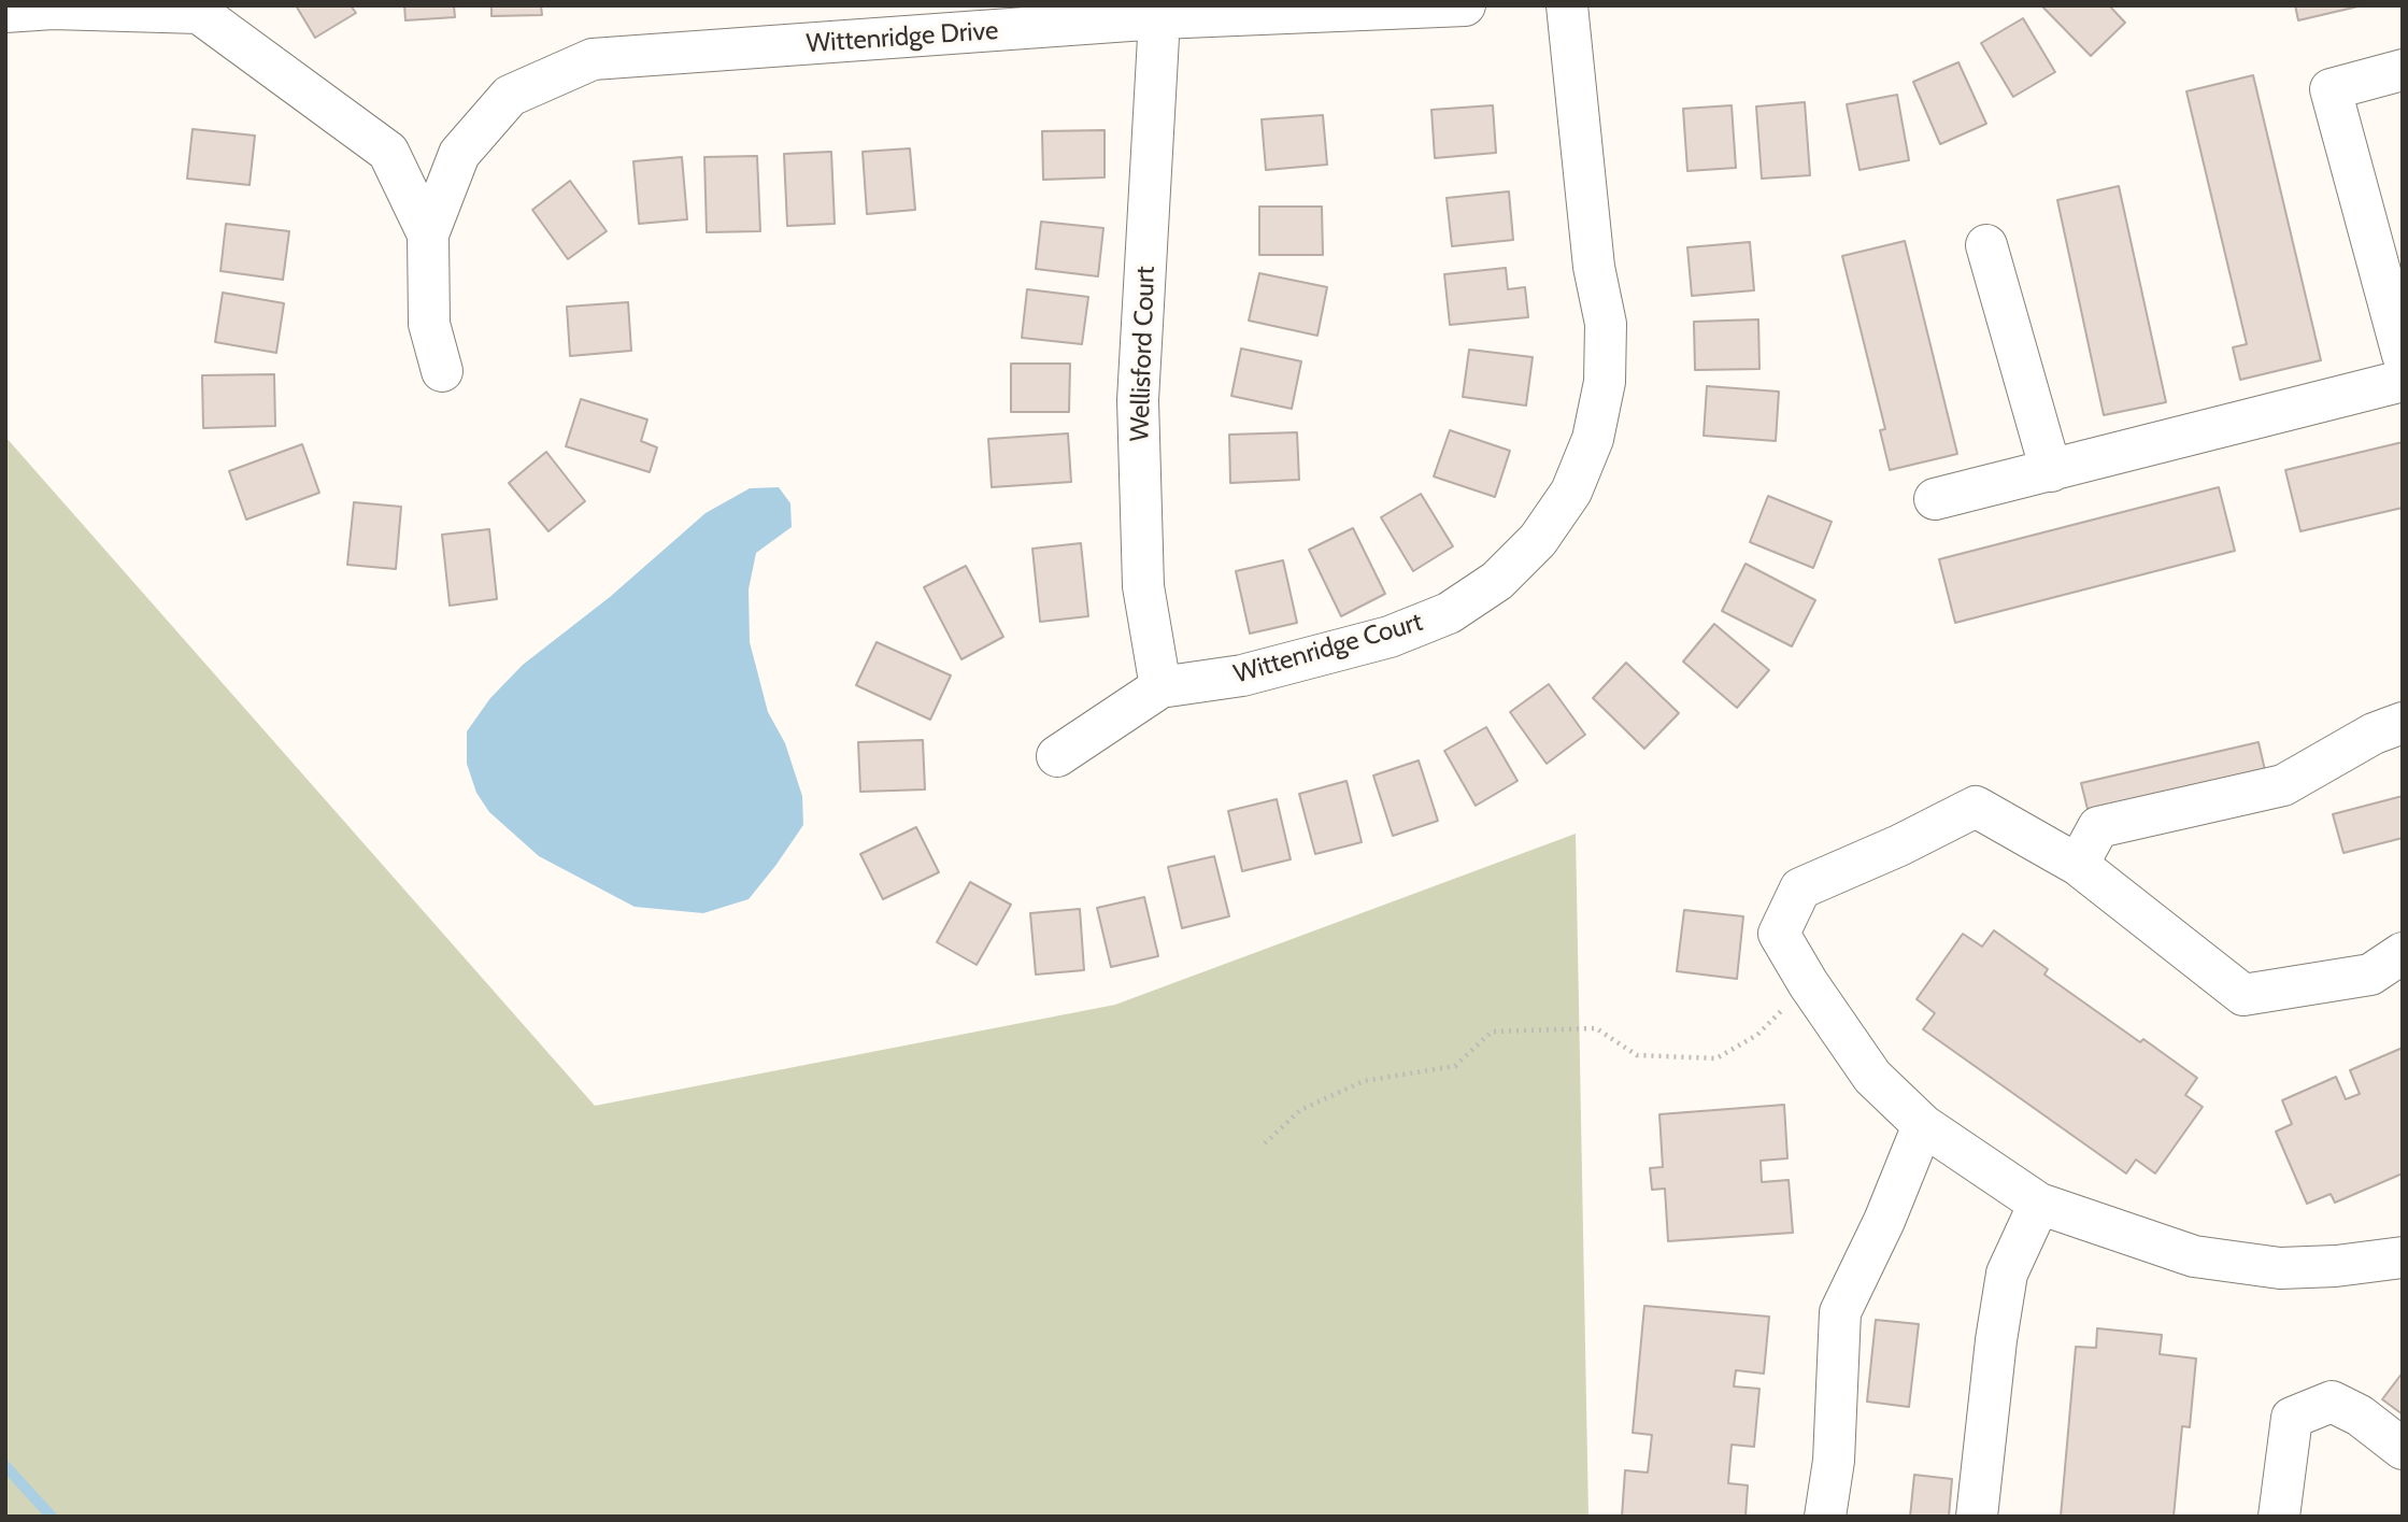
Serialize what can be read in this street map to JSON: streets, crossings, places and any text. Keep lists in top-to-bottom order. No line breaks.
{"streets":{"street":["Wittenridge Drive","Wellisford Court","Wittenridge Court"]},"crossings":[["Wittenridge Drive","Wellisford Court"],["Wellisford Court","Wittenridge Court"]]}
